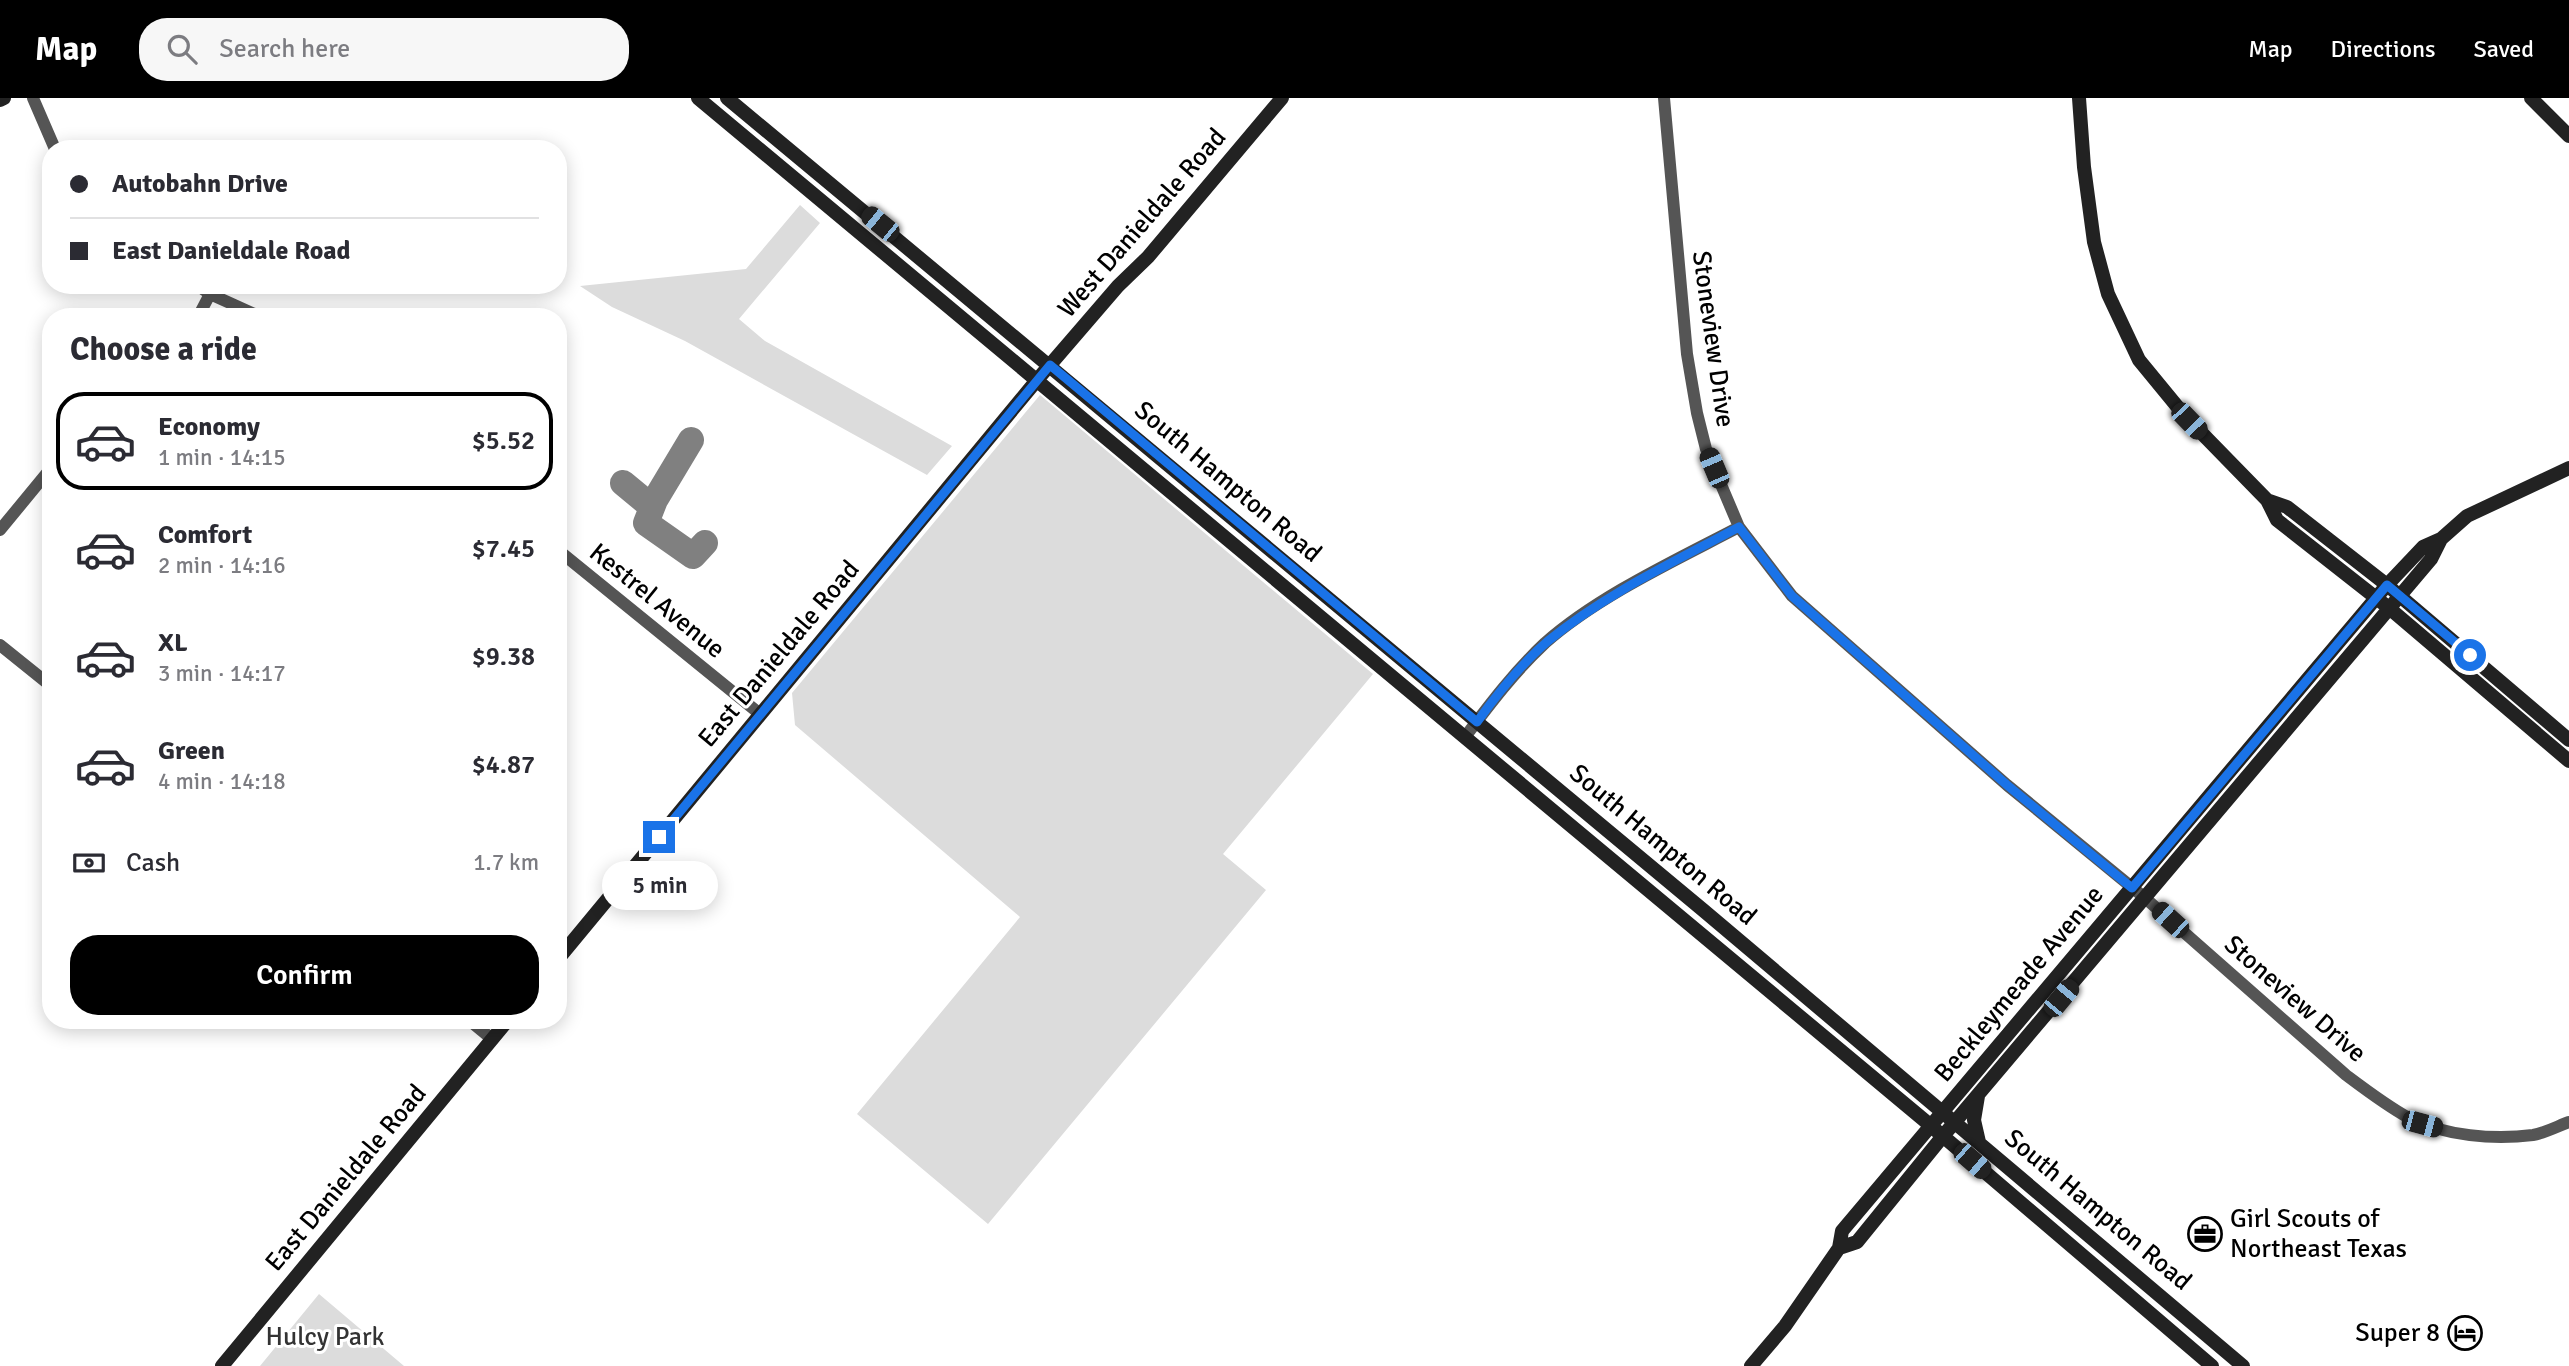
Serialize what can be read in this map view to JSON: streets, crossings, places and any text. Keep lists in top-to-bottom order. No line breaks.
{"streets":{"street":["West Danieldale Road","Stoneview Drive","South Hampton Road","Kestrel Avenue","East Danieldale Road","Beckleymeade Avenue"]},"crossings":[["West Danieldale Road","South Hampton Road"],["West Danieldale Road","East Danieldale Road"],["Stoneview Drive","Beckleymeade Avenue"],["South Hampton Road","East Danieldale Road"],["South Hampton Road","Beckleymeade Avenue"],["Kestrel Avenue","East Danieldale Road"]],"parks":["Hulcy Park"],"places":{"office":["Girl Scouts of Northeast Texas"],"hotel":["Super 8"]},"page":{"header":"Map","search":"Search here","nav":["Map","Directions","Saved"],"banner":["Autobahn Drive","East Danieldale Road"],"heading":"Choose a ride","list":[{"name":"Economy","note":"1 min · 14:15","value":"$5.52"},{"name":"Comfort","note":"2 min · 14:16","value":"$7.45"},{"name":"XL","note":"3 min · 14:17","value":"$9.38"},{"name":"Green","note":"4 min · 14:18","value":"$4.87"}],"pay":["Cash","1.7 km"],"bubble":"5 min","buttons":"Confirm"}}
